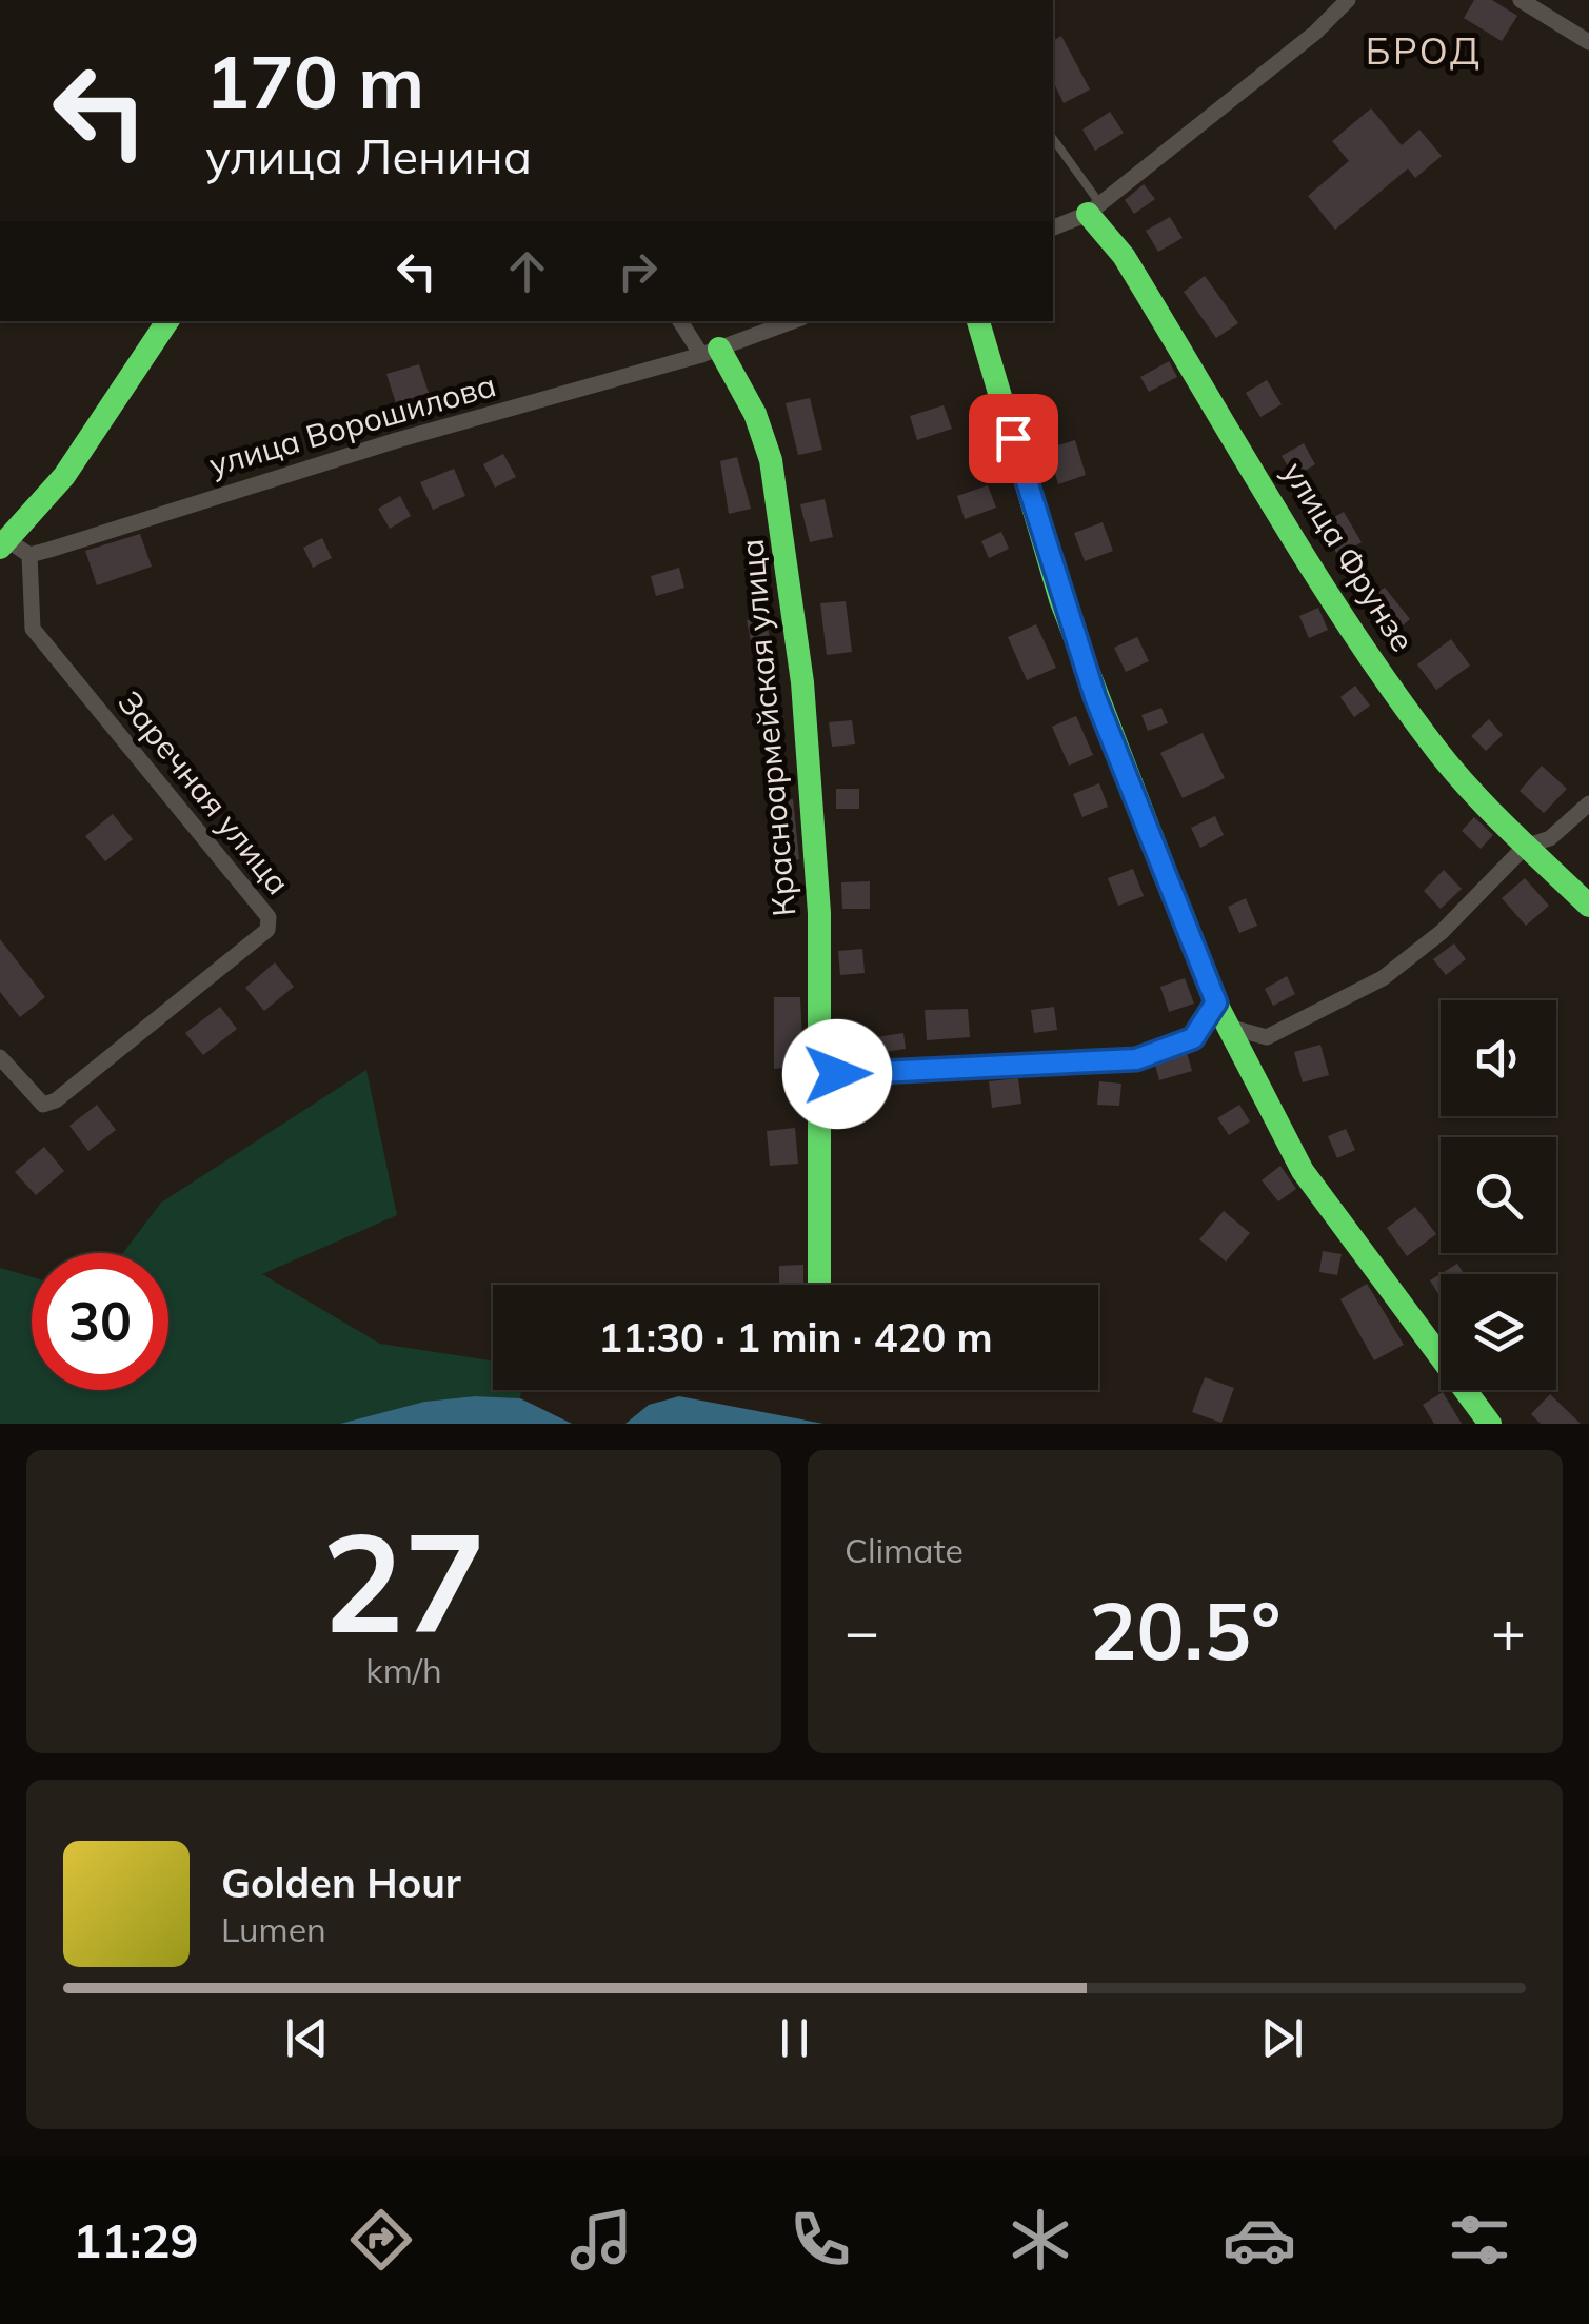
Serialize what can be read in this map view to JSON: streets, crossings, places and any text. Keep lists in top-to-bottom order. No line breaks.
{"streets":{"street":["улица Ворошилова","улица Фрунзе","Красноармейская улица","Заречная улица"]},"crossings":[["улица Ворошилова","Красноармейская улица"],["улица Ворошилова","Заречная улица"]],"districts":["БРОД"],"page":{"turn":["170 m","улица Ленина"],"limit":"30","trip":"11:30 · 1 min · 420 m","tile":[["27","km/h"],"Climate"],"heat":["−","20.5°","+"],"song":["Golden Hour","Lumen"],"tabs":"11:29"}}
